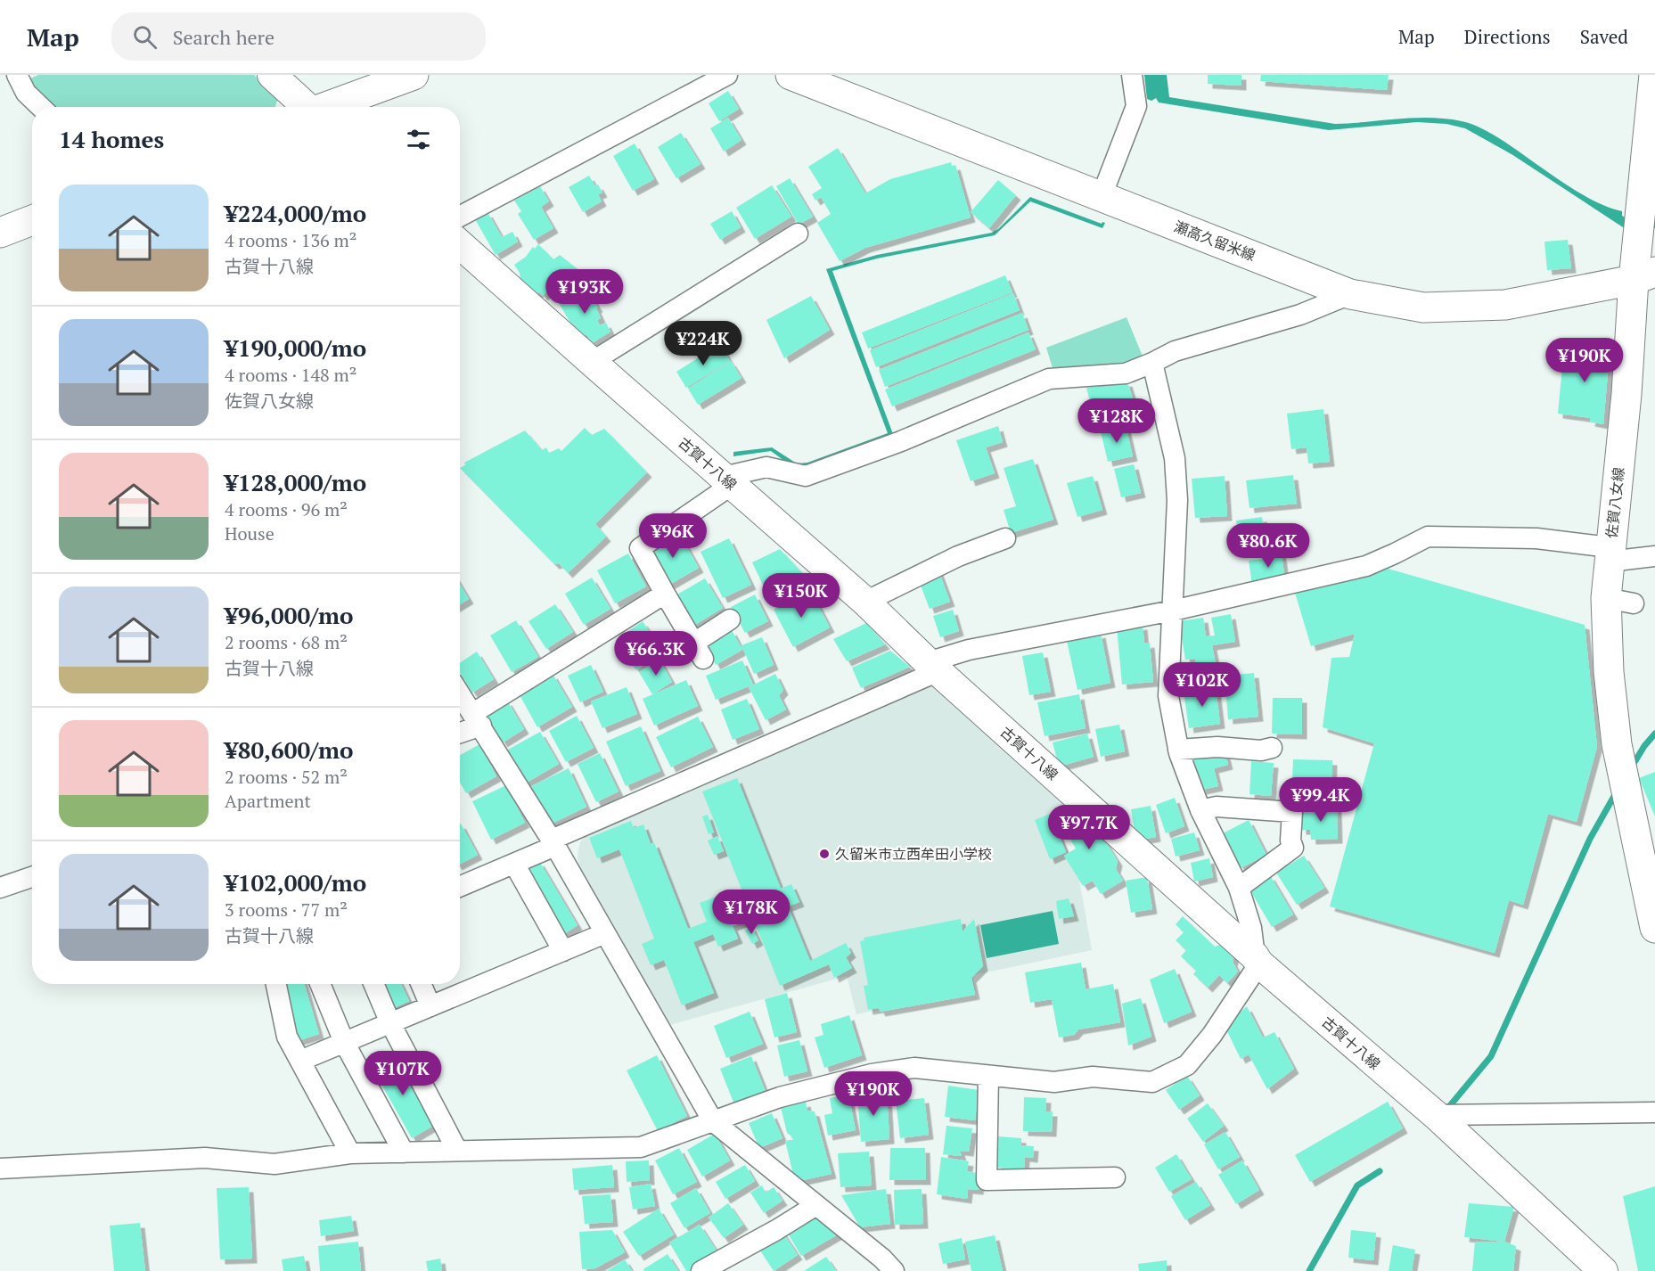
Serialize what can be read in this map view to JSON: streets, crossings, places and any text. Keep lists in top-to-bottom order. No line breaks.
{"streets":{"main road":["瀬高久留米線","古賀十八線","佐賀八女線"]},"crossings":[["瀬高久留米線","佐賀八女線"]],"places":["久留米市立西牟田小学校"],"page":{"header":"Map","search":"Search here","nav":["Map","Directions","Saved"],"heading":"14 homes","list":[{"name":"¥224,000/mo","note":"4 rooms · 136 m² · 古賀十八線"},{"name":"¥190,000/mo","note":"4 rooms · 148 m² · 佐賀八女線"},{"name":"¥128,000/mo","note":"4 rooms · 96 m² · House"},{"name":"¥96,000/mo","note":"2 rooms · 68 m² · 古賀十八線"},{"name":"¥80,600/mo","note":"2 rooms · 52 m² · Apartment"},{"name":"¥102,000/mo","note":"3 rooms · 77 m² · 古賀十八線"}],"price":["¥193K","¥224K","¥190K","¥128K","¥96K","¥80.6K","¥150K","¥66.3K","¥102K","¥99.4K","¥97.7K","¥178K","¥107K","¥190K"]}}
